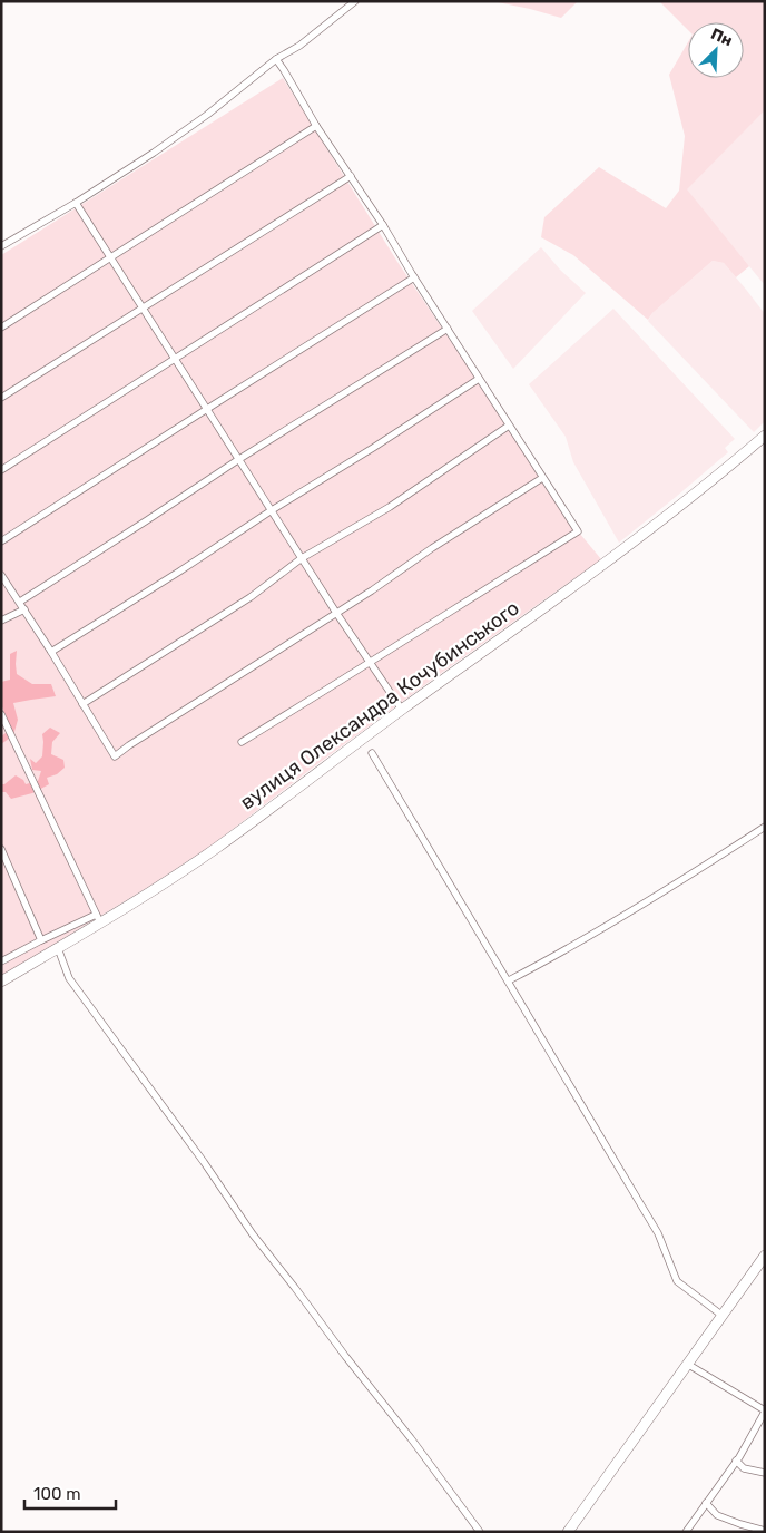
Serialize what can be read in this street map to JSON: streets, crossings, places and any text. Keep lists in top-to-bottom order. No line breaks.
{"streets":{"street":["вулиця Олександра Кочубинського"]},"scale_bar":"100 m","north":"top right"}
